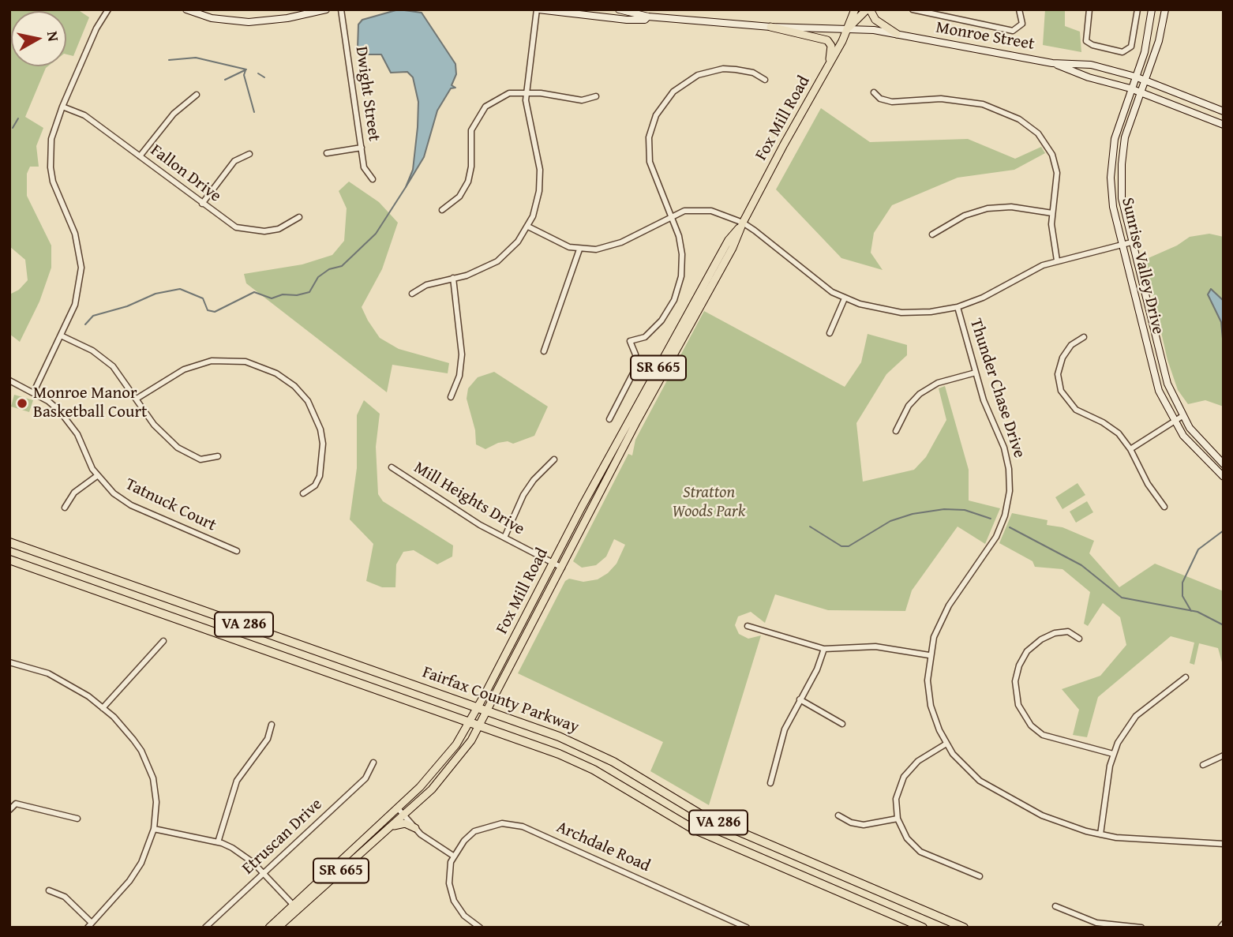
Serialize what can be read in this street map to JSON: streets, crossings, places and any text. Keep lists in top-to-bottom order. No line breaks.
{"streets":{"highway":["VA 286","Fairfax County Parkway"],"main road":["Monroe Street","Fox Mill Road","Sunrise Valley Drive","SR 665"],"street":["Dwight Street","Fallon Drive","Thunder Chase Drive","Mill Heights Drive","Tatnuck Court","Etruscan Drive","Archdale Road"]},"crossings":[["Monroe Street","Fox Mill Road"],["Monroe Street","Sunrise Valley Drive"],["Fox Mill Road","Mill Heights Drive"],["Fox Mill Road","Fairfax County Parkway"]],"parks":["Stratton Woods Park"],"places":["Monroe Manor Basketball Court"],"north":"right"}
